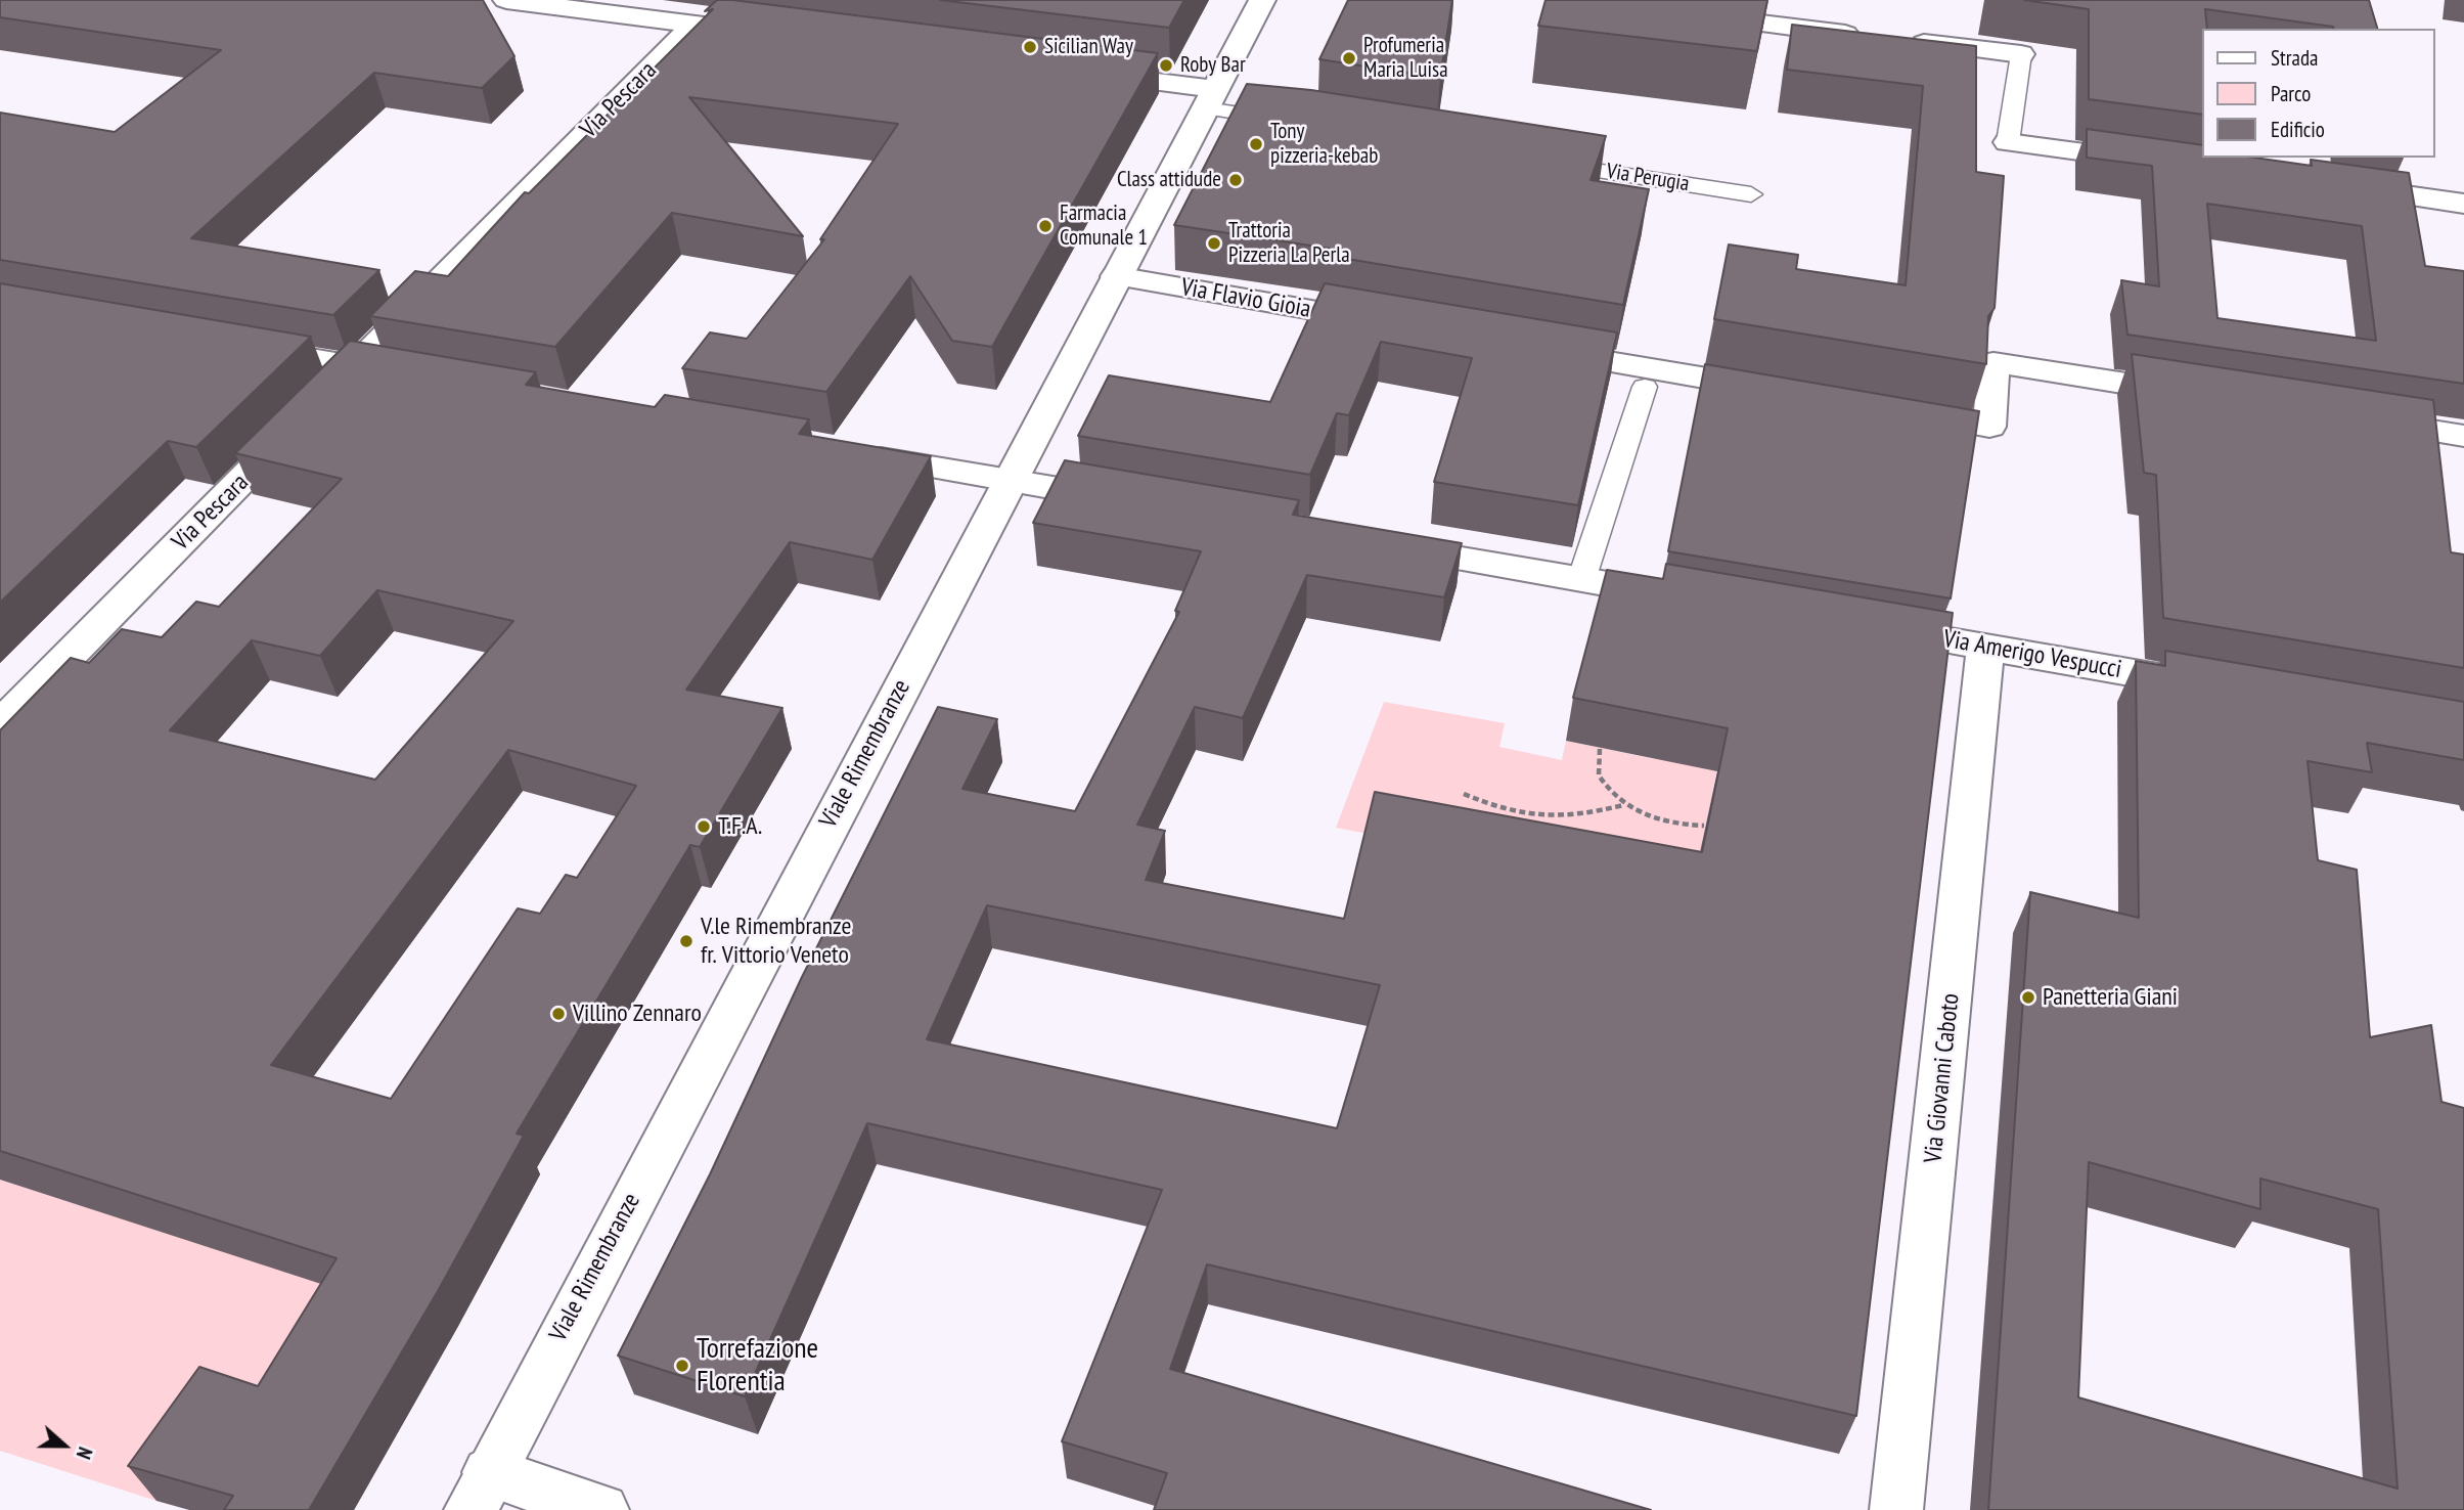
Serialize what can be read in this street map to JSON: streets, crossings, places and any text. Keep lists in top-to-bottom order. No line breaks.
{"streets":{"street":["Via Pescara","Via Flavio Gioia","Via Amerigo Vespucci","Viale Rimembranze","Via Giovanni Caboto"],"lane":["Via Perugia"]},"crossings":[["Via Flavio Gioia","Viale Rimembranze"],["Via Amerigo Vespucci","Via Giovanni Caboto"]],"places":["Sicilian Way","Profumeria Maria Luisa","Roby Bar","Tony pizzeria-kebab","Class attidude","Farmacia Comunale 1","Trattoria Pizzeria La Perla","T.F.A.","V.le Rimembranze fr. Vittorio Veneto","Panetteria Giani","Villino Zennaro","Torrefazione Florentia"],"legend":["Strada","Parco","Edificio"],"north":"right"}
